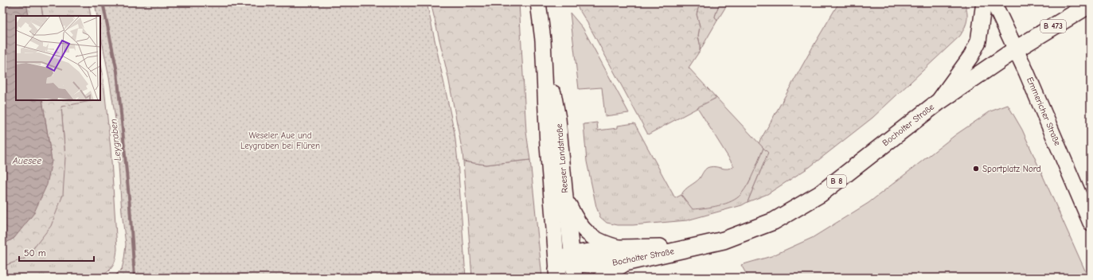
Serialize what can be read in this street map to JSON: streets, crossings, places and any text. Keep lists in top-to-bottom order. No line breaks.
{"streets":{"main road":["B 473","Bocholter Straße","B 8"],"street":["Emmericher Straße","Reeser Landstraße"]},"crossings":[["Emmericher Straße","Bocholter Straße"],["Bocholter Straße","Reeser Landstraße"],["Bocholter Straße","B 8"]],"water":["Leygraben","Auesee"],"parks":["Weseler Aue und Leygraben bei Flüren"],"places":["Sportplatz Nord"],"scale_bar":"50 m"}
